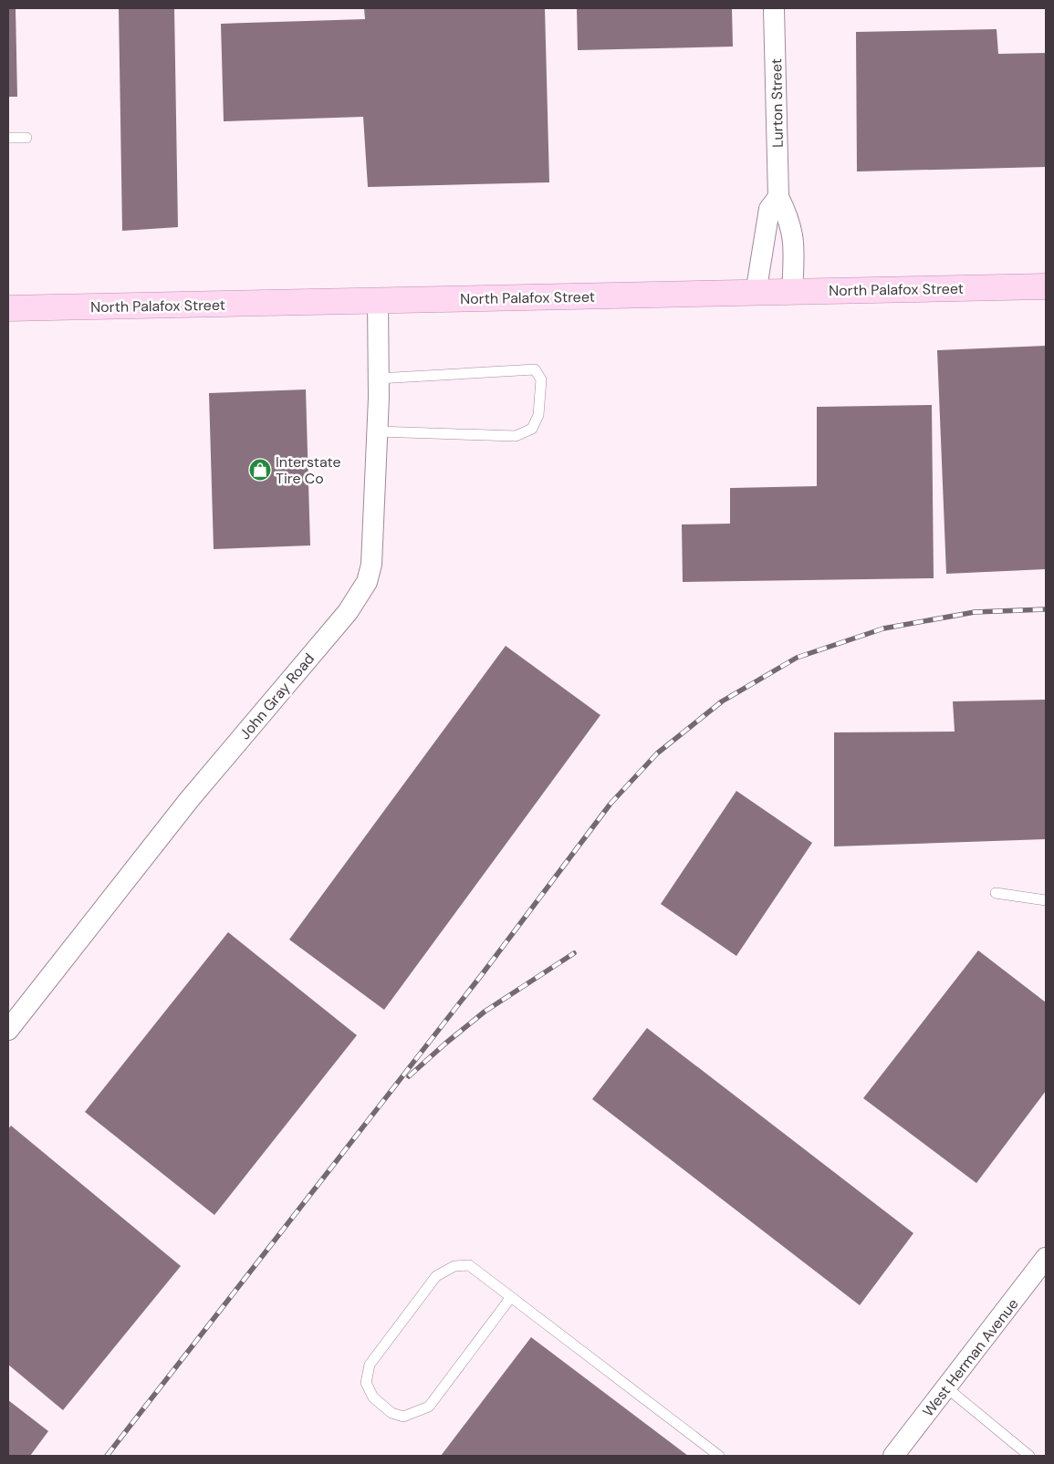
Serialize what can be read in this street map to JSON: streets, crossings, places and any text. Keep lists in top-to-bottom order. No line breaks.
{"streets":{"main road":["North Palafox Street"],"street":["Lurton Street","John Gray Road","West Herman Avenue"]},"crossings":[["Lurton Street","North Palafox Street"],["North Palafox Street","John Gray Road"]],"places":{"shop":["Interstate Tire Co"]}}
